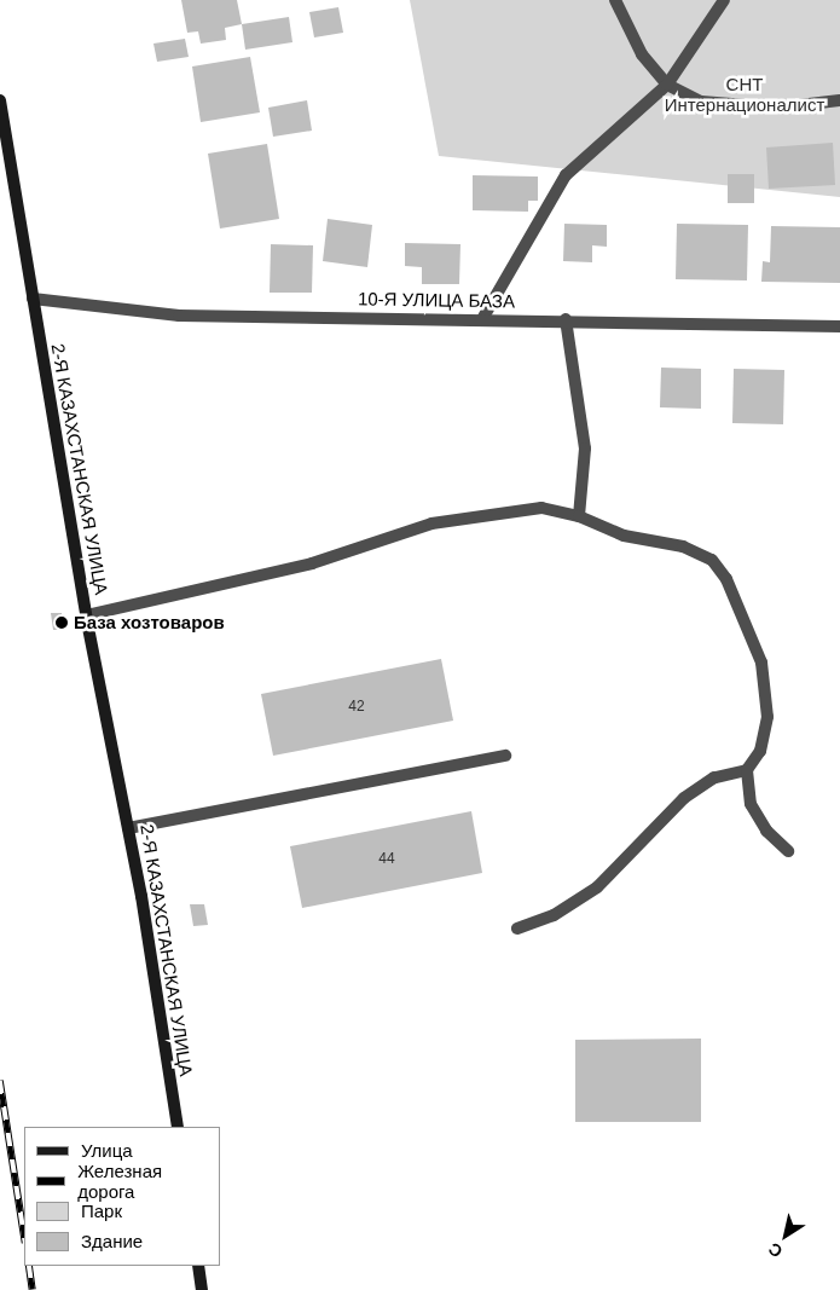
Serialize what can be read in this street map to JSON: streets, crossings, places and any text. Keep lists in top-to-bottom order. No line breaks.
{"streets":{"street":["10-Я УЛИЦА БАЗА","2-Я КАЗАХСТАНСКАЯ УЛИЦА"]},"crossings":[["10-Я УЛИЦА БАЗА","2-Я КАЗАХСТАНСКАЯ УЛИЦА"]],"parks":["СНТ Интернационалист"],"places":["База хозтоваров"],"house_numbers":["42","44"],"legend":["Улица","Железная дорога","Парк","Здание"],"north":"bottom left"}
